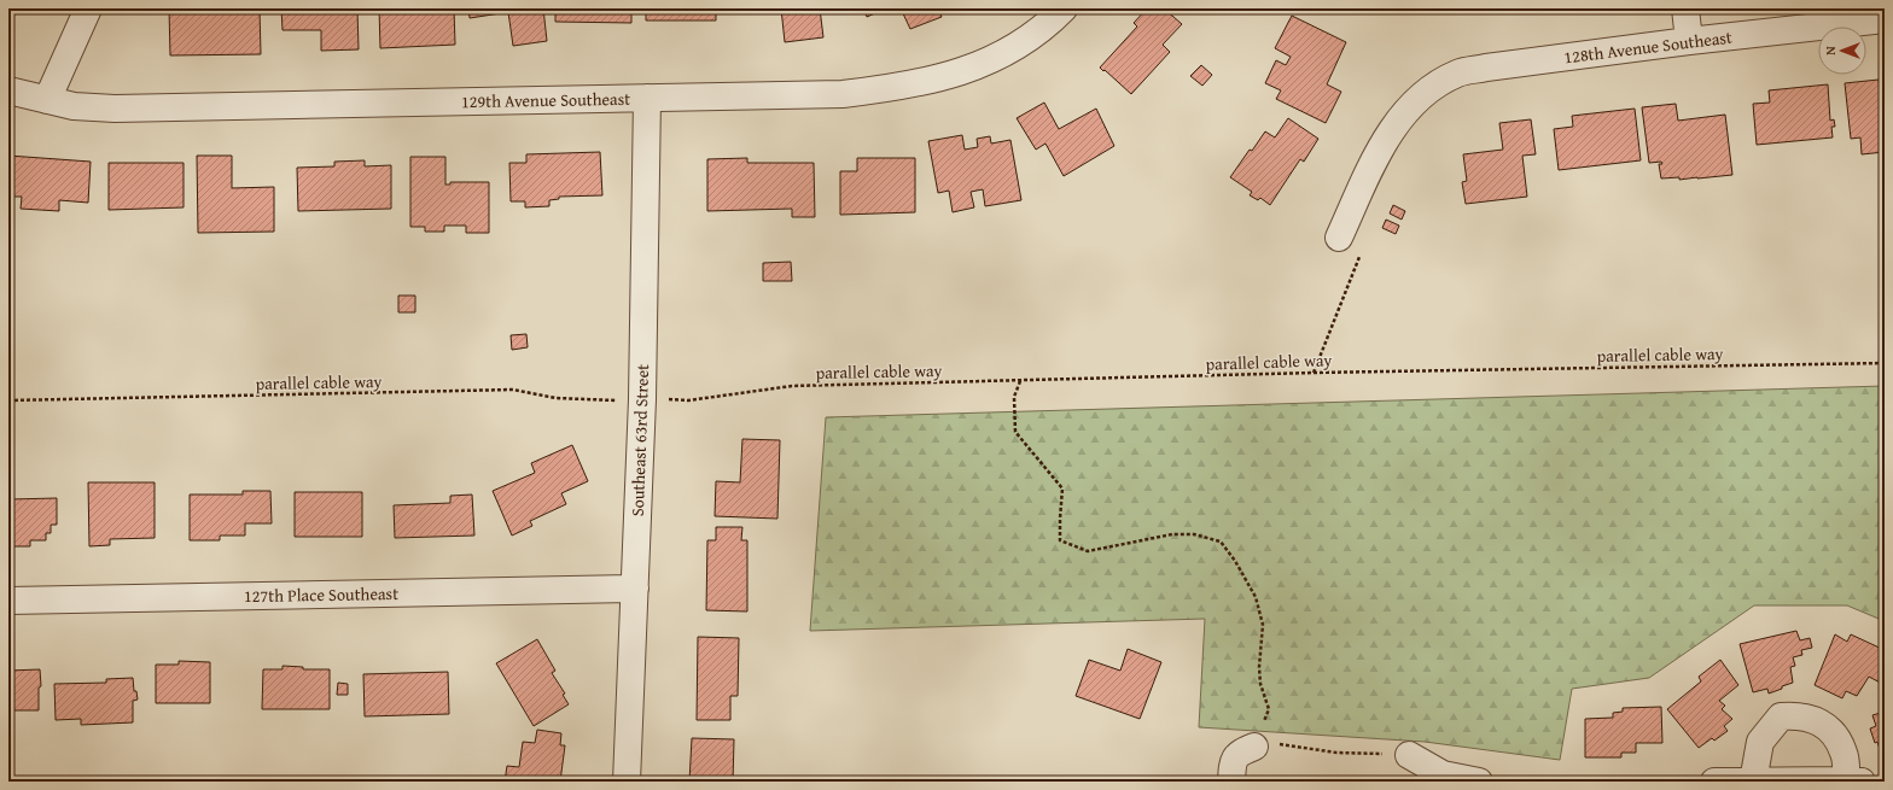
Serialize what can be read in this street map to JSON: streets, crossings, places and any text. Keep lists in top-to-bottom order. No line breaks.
{"streets":{"street":["128th Avenue Southeast","129th Avenue Southeast","Southeast 63rd Street","127th Place Southeast"],"path":["parallel cable way"]},"crossings":[["129th Avenue Southeast","Southeast 63rd Street"],["Southeast 63rd Street","127th Place Southeast"]],"north":"left"}
